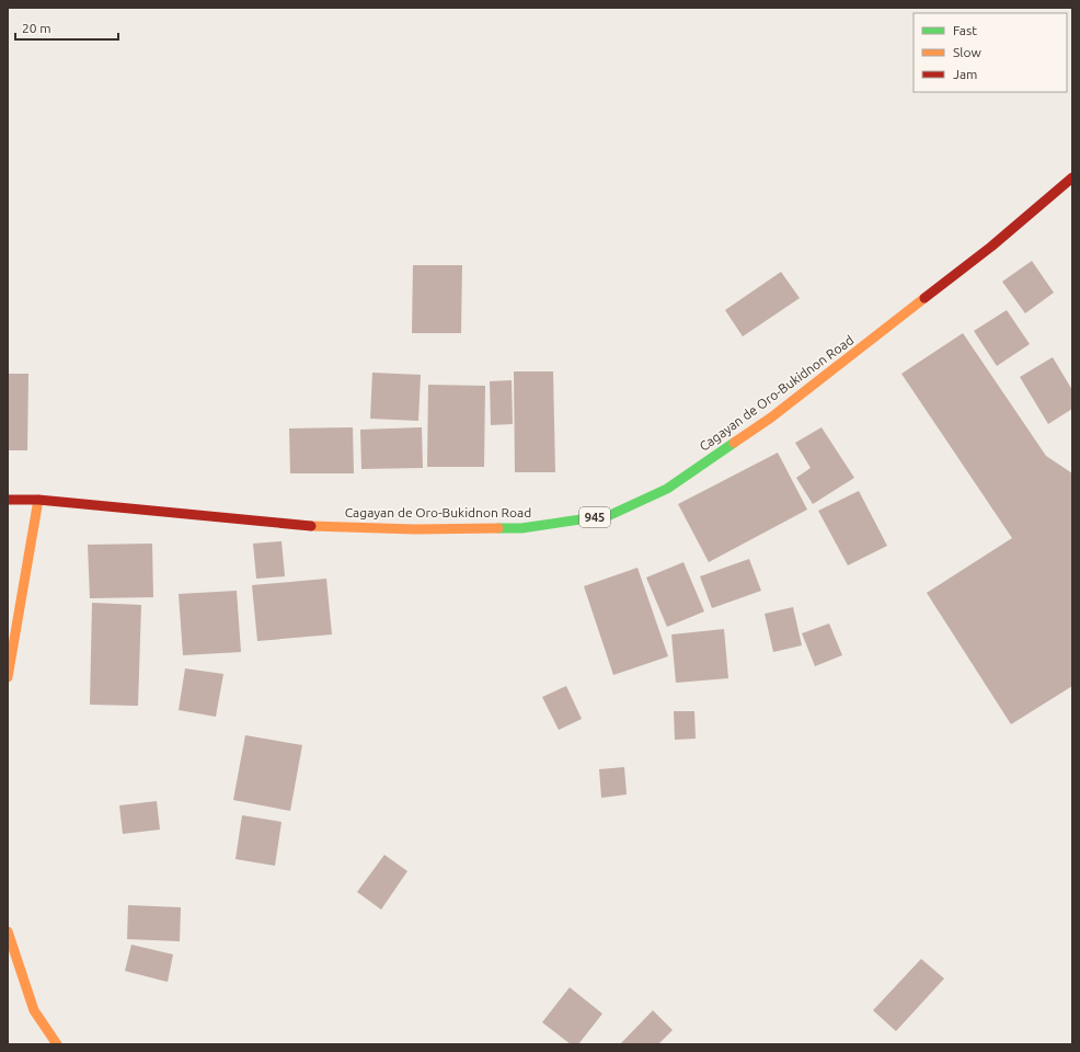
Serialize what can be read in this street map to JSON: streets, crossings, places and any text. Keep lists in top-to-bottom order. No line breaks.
{"streets":{"main road":["Cagayan de Oro-Bukidnon Road","945"]},"legend":["Fast","Slow","Jam"],"scale_bar":"20 m"}
